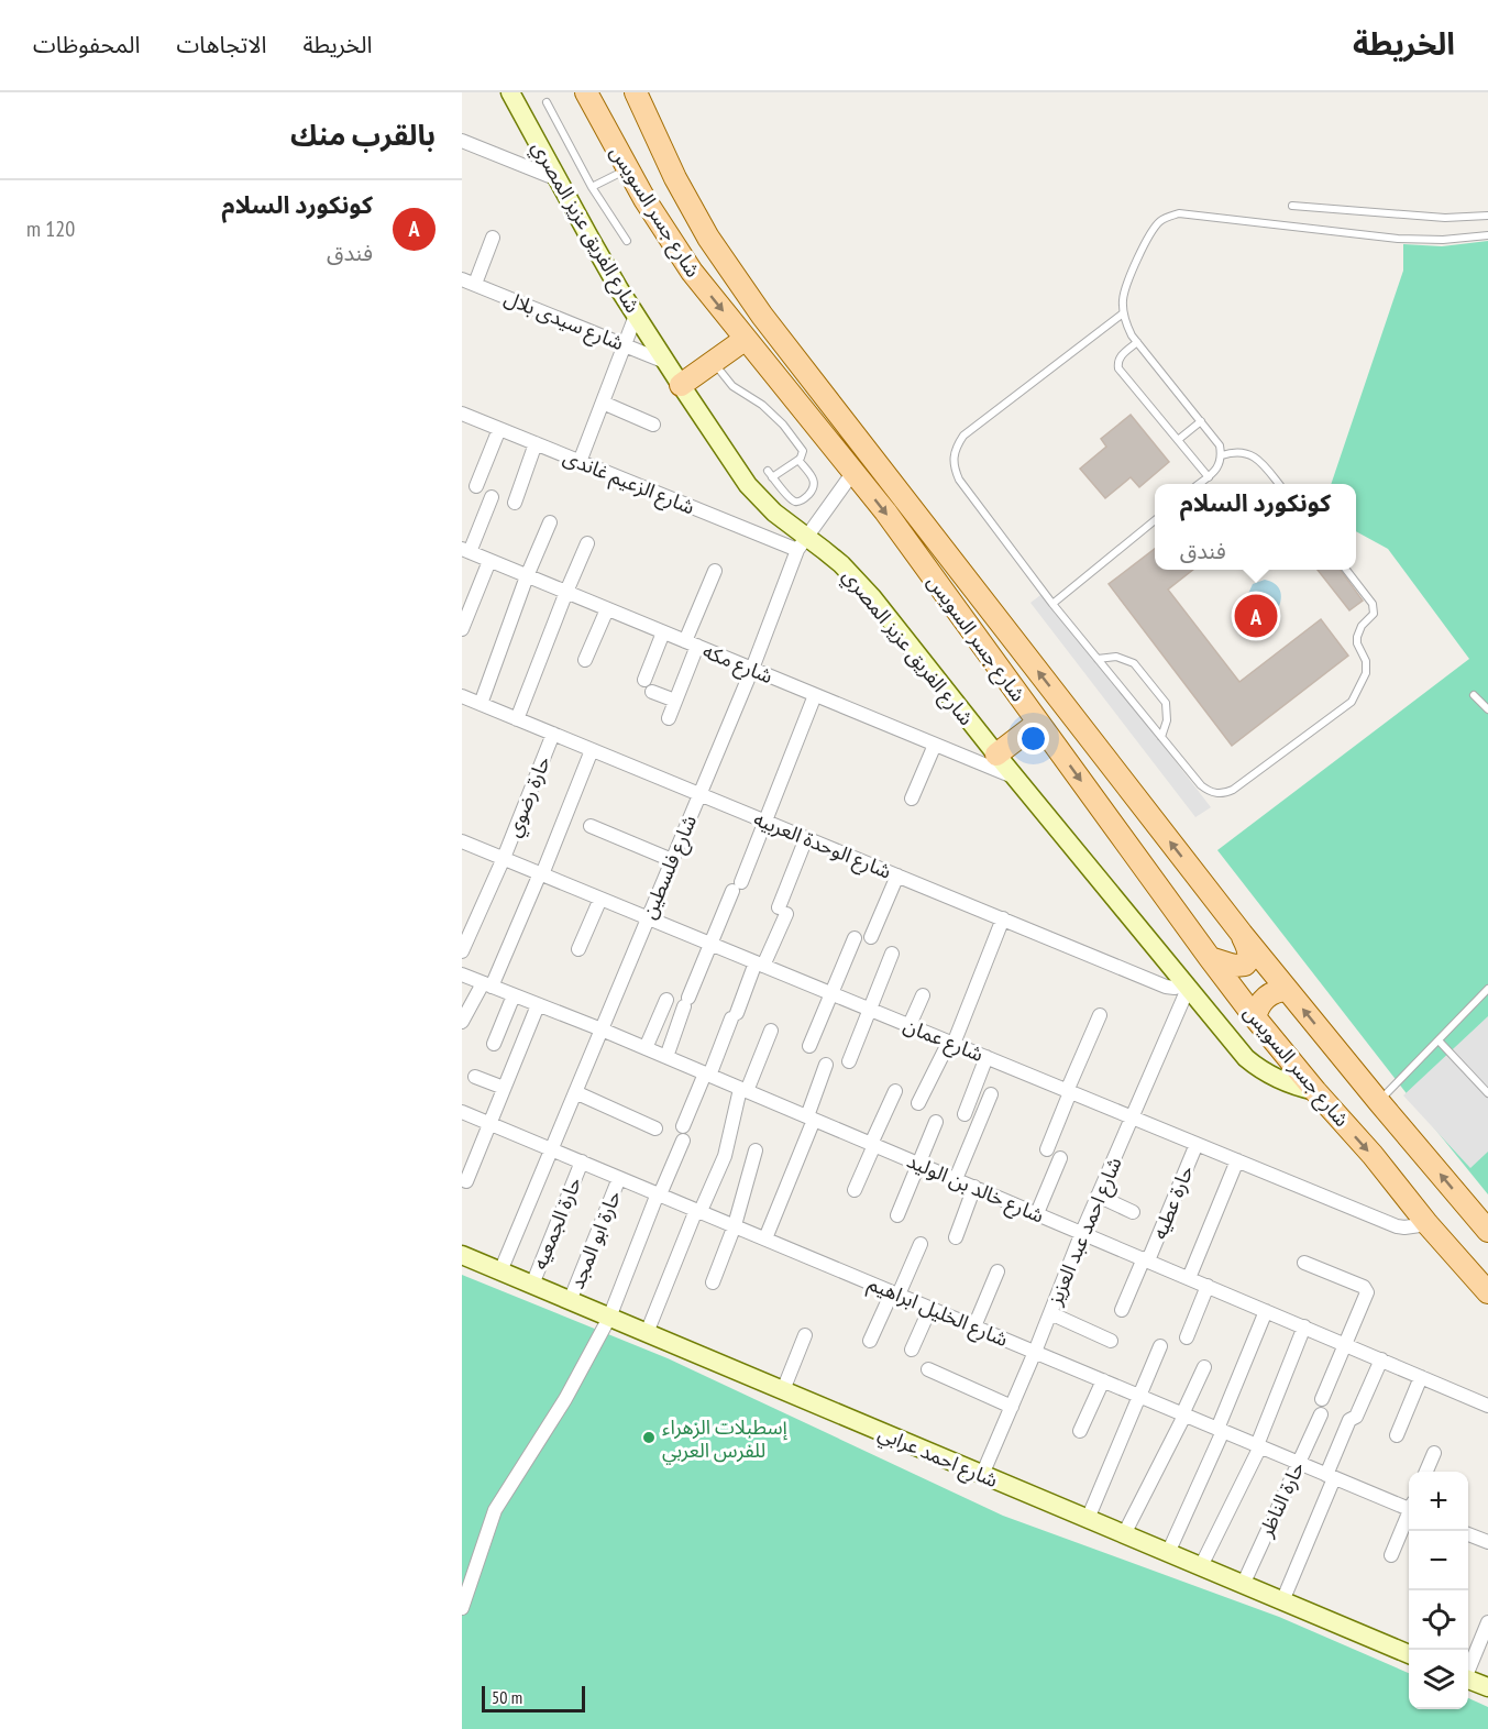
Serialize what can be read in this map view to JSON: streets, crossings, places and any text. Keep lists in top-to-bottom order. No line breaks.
{"streets":{"main road":["شارع جسر السويس"],"street":["شارع الفريق عزيز المصري","شارع سيدى بلال","شارع الزعيم غاندى","شارع مكه","حارة رضوي","شارع الوحدة العربيه","شارع فلسطين","شارع عمان","شارع خالد بن الوليد","حارة عطيه","حارة الجمعيه","شارع احمد عبد العزيز","حارة ابو المجد","شارع الخليل ابراهيم","شارع احمد عرابي","حارة الناظر"]},"crossings":[["شارع جسر السويس","شارع الفريق عزيز المصري"],["شارع جسر السويس","شارع فلسطين"],["شارع جسر السويس","شارع عمان"],["شارع الفريق عزيز المصري","شارع سيدى بلال"],["شارع الفريق عزيز المصري","شارع الزعيم غاندى"],["شارع الفريق عزيز المصري","شارع مكه"],["شارع الفريق عزيز المصري","شارع الوحدة العربيه"],["شارع الفريق عزيز المصري","شارع فلسطين"],["شارع الفريق عزيز المصري","شارع احمد عبد العزيز"],["شارع الزعيم غاندى","شارع فلسطين"],["شارع مكه","شارع فلسطين"],["حارة رضوي","شارع الوحدة العربيه"],["حارة رضوي","شارع عمان"],["شارع الوحدة العربيه","شارع فلسطين"],["شارع الوحدة العربيه","شارع احمد عبد العزيز"],["شارع فلسطين","شارع عمان"],["شارع فلسطين","شارع خالد بن الوليد"],["شارع فلسطين","شارع الخليل ابراهيم"],["شارع فلسطين","شارع احمد عرابي"],["شارع عمان","حارة عطيه"],["شارع عمان","شارع احمد عبد العزيز"],["شارع خالد بن الوليد","حارة عطيه"],["شارع خالد بن الوليد","شارع احمد عبد العزيز"],["حارة الجمعيه","شارع الخليل ابراهيم"],["حارة الجمعيه","شارع احمد عرابي"],["شارع احمد عبد العزيز","شارع الخليل ابراهيم"],["شارع احمد عبد العزيز","شارع احمد عرابي"],["حارة ابو المجد","شارع الخليل ابراهيم"],["حارة ابو المجد","شارع احمد عرابي"],["شارع الخليل ابراهيم","حارة الناظر"],["شارع احمد عرابي","حارة الناظر"]],"places":["إسطبلات الزهراء للفرس العربي"],"scale_bar":"50 m","page":{"header":"الخريطة","nav":["الخريطة","الاتجاهات","المحفوظات"],"heading":"بالقرب منك","list":[{"mark":"A","name":"كونكورد السلام","note":"فندق","value":"120 m"}],"popup":["كونكورد السلام","فندق"],"pins":"A","map_buttons":["+","−"],"scale":"50 m"}}
